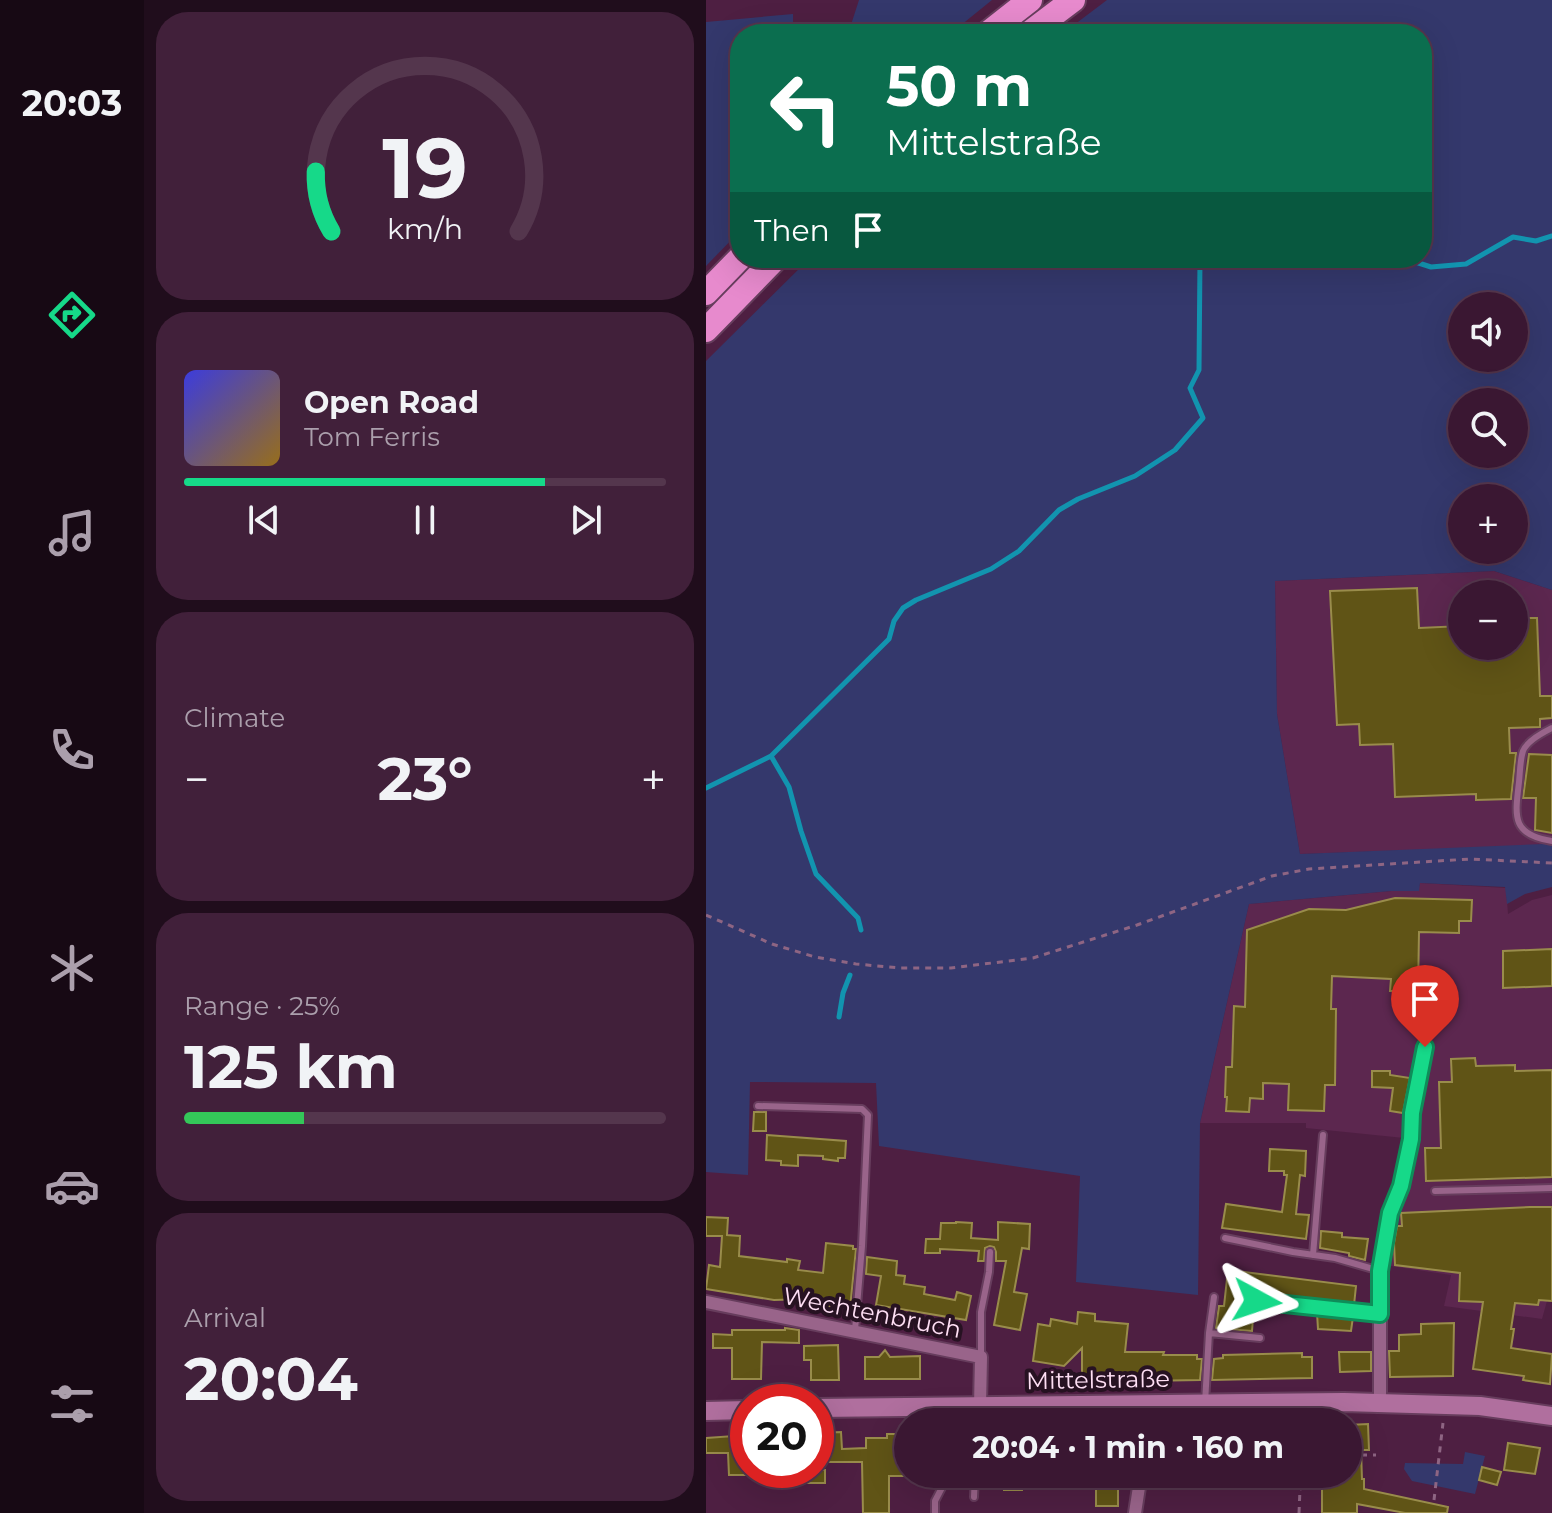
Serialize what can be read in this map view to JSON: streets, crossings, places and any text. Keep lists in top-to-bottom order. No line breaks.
{"streets":{"main road":["Mittelstraße"],"street":["Wechtenbruch"]},"crossings":[["Wechtenbruch","Mittelstraße"]],"page":{"tabs":"20:03","turn":["50 m","Mittelstraße"],"then":"Then","map_buttons":["+","−"],"song":["Open Road","Tom Ferris"],"tile":["Climate",["Range · 25%","125 km"],["Arrival","20:04"]],"heat":["−","23°","+"],"limit":"20","trip":"20:04 · 1 min · 160 m","gauge":["19","km/h"]}}
